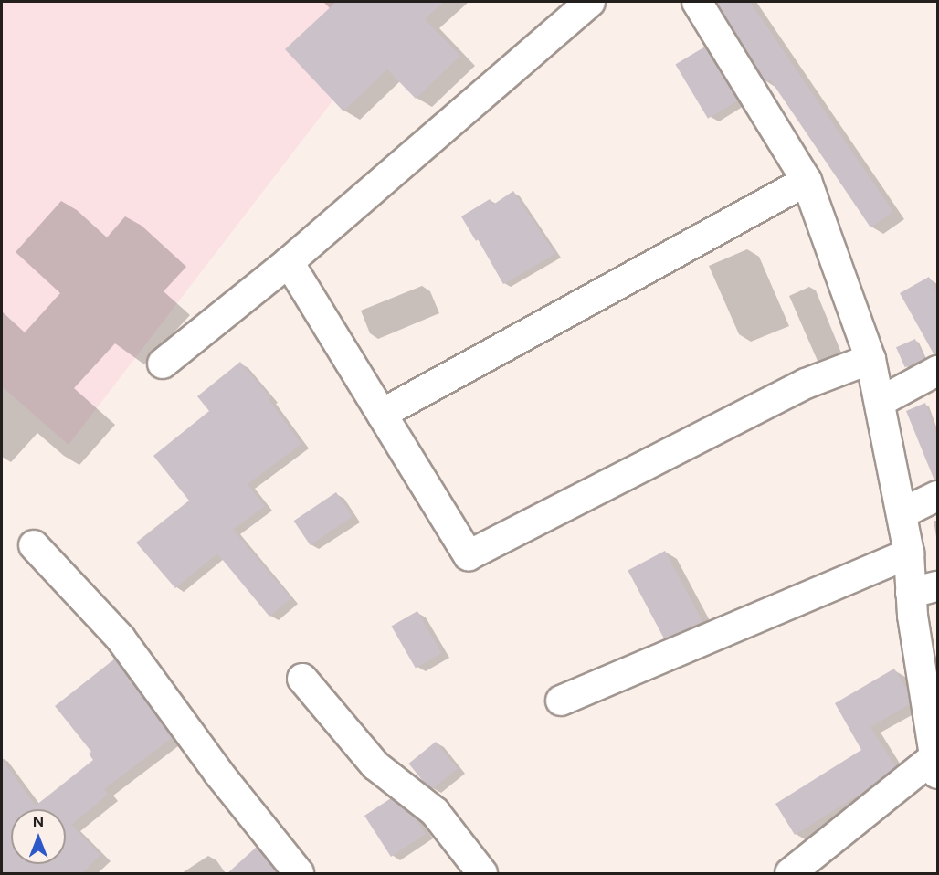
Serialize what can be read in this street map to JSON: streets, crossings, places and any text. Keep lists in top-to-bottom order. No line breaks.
{"north":"top"}
